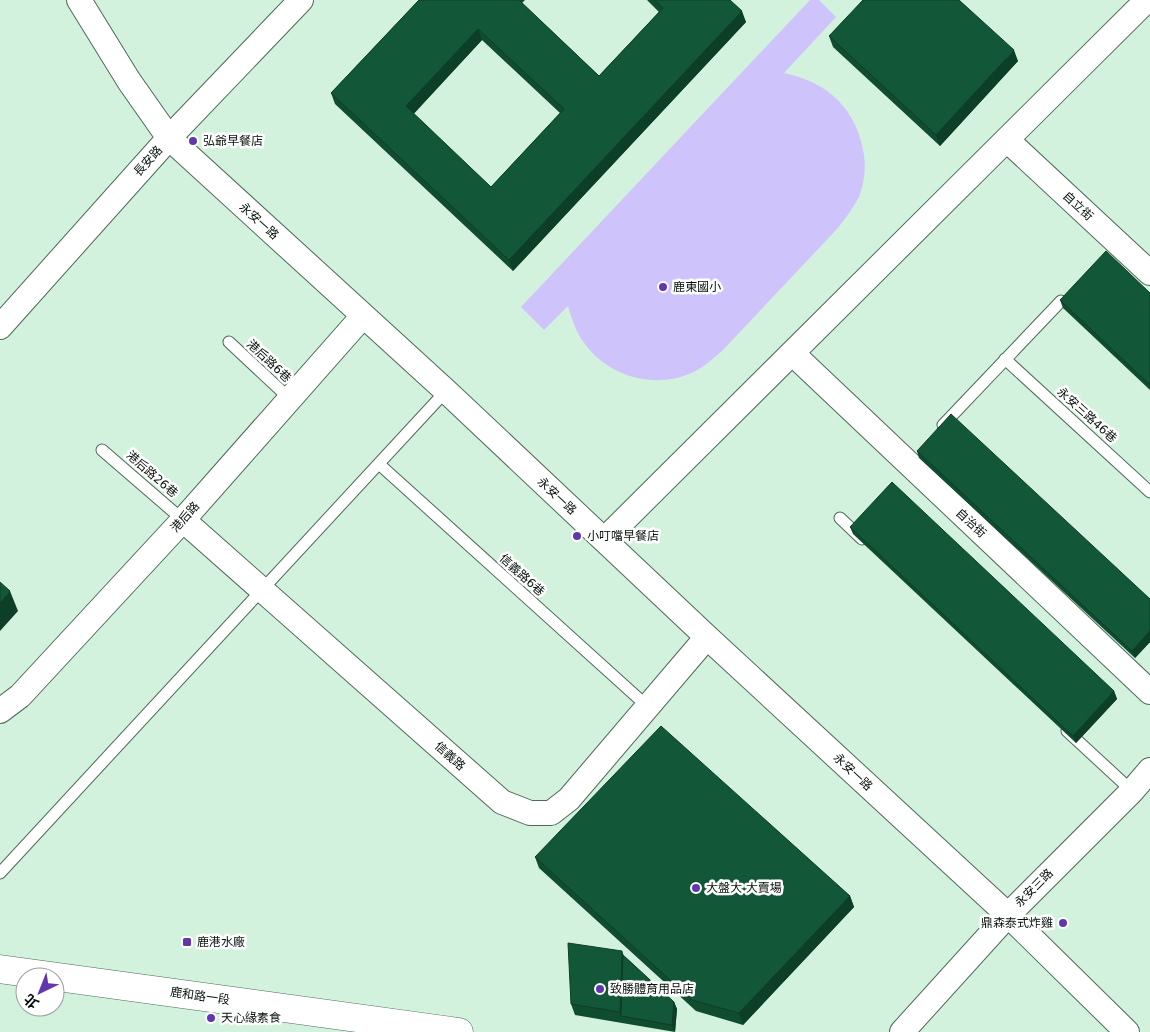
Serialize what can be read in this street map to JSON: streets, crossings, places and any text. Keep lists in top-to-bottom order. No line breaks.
{"streets":{"main road":["鹿和路一段"],"street":["長安路","自立街","永安一路","港后路","自治街","信義路","永安三路"],"lane":["港后路6巷","永安三路46巷","港后路26巷","信義路6巷"]},"crossings":[["長安路","永安一路"],["永安一路","港后路"],["永安一路","信義路"],["永安一路","永安三路"],["港后路6巷","港后路"],["港后路26巷","港后路"],["港后路26巷","信義路"],["港后路","信義路"],["信義路6巷","信義路"]],"places":{"other":["弘爺早餐店","鹿東國小","小叮噹早餐店","大盤大 大賣場","鼎森泰式炸雞","致勝體育用品店","天心緣素食"],"transit":["鹿港水廠"]},"north":"bottom left"}
